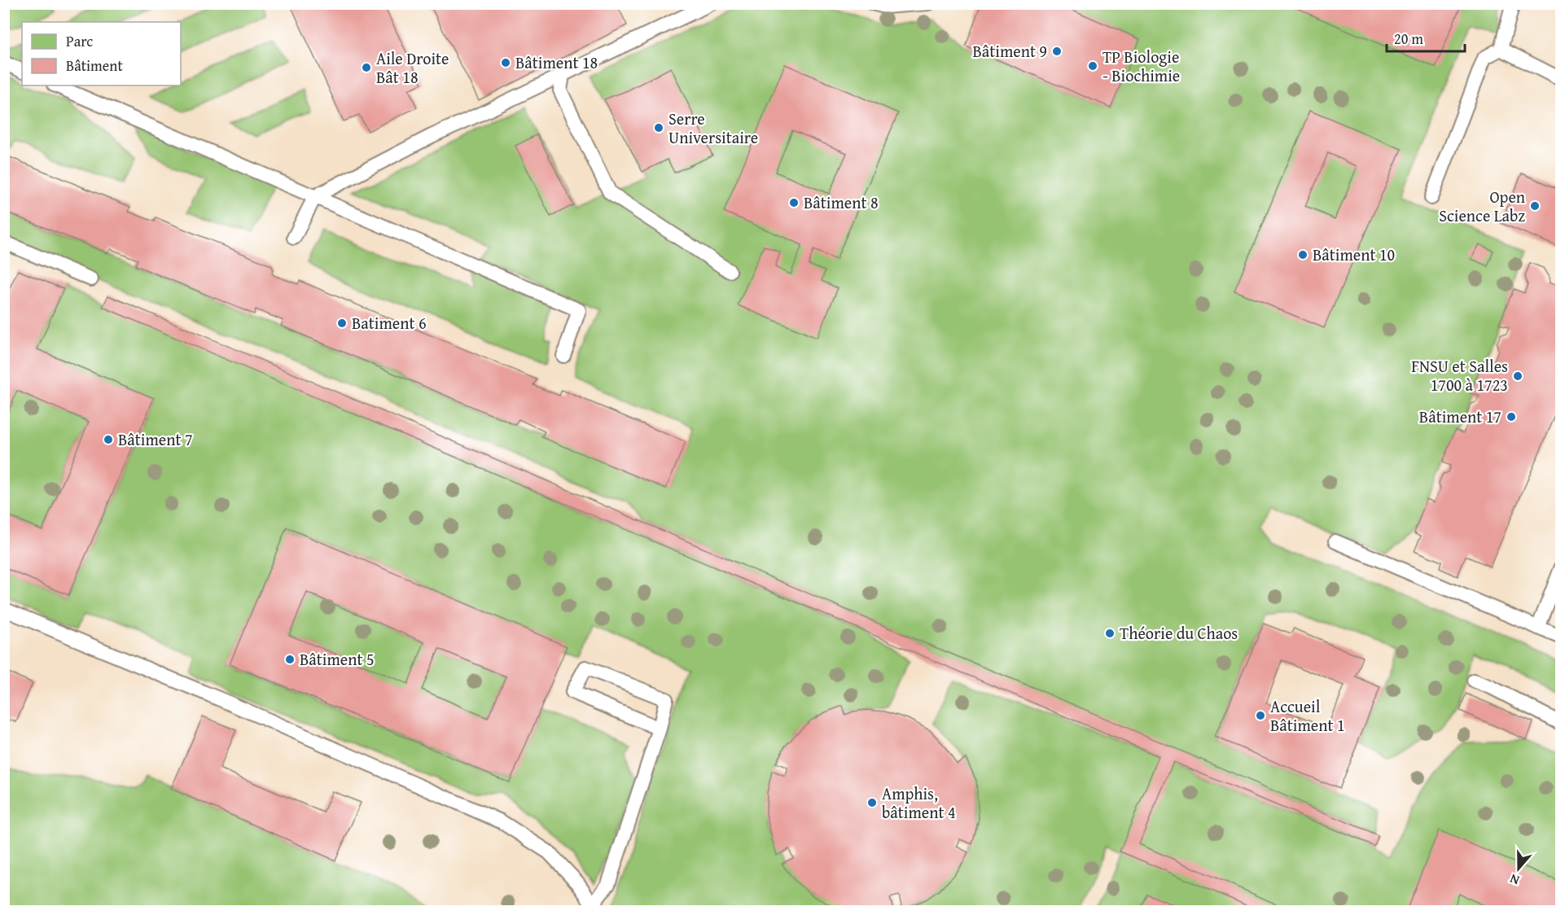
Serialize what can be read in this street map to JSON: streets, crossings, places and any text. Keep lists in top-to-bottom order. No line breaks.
{"places":["Bâtiment 9","Bâtiment 18","TP Biologie - Biochimie","Aile Droite Bât 18","Serre Universitaire","Bâtiment 8","Open Science Labz","Bâtiment 10","Batiment 6","FNSU et Salles 1700 à 1723","Bâtiment 17","Bâtiment 7","Théorie du Chaos","Bâtiment 5","Accueil Bâtiment 1","Amphis, bâtiment 4"],"legend":["Parc","Bâtiment"],"scale_bar":"20 m","north":"bottom"}
